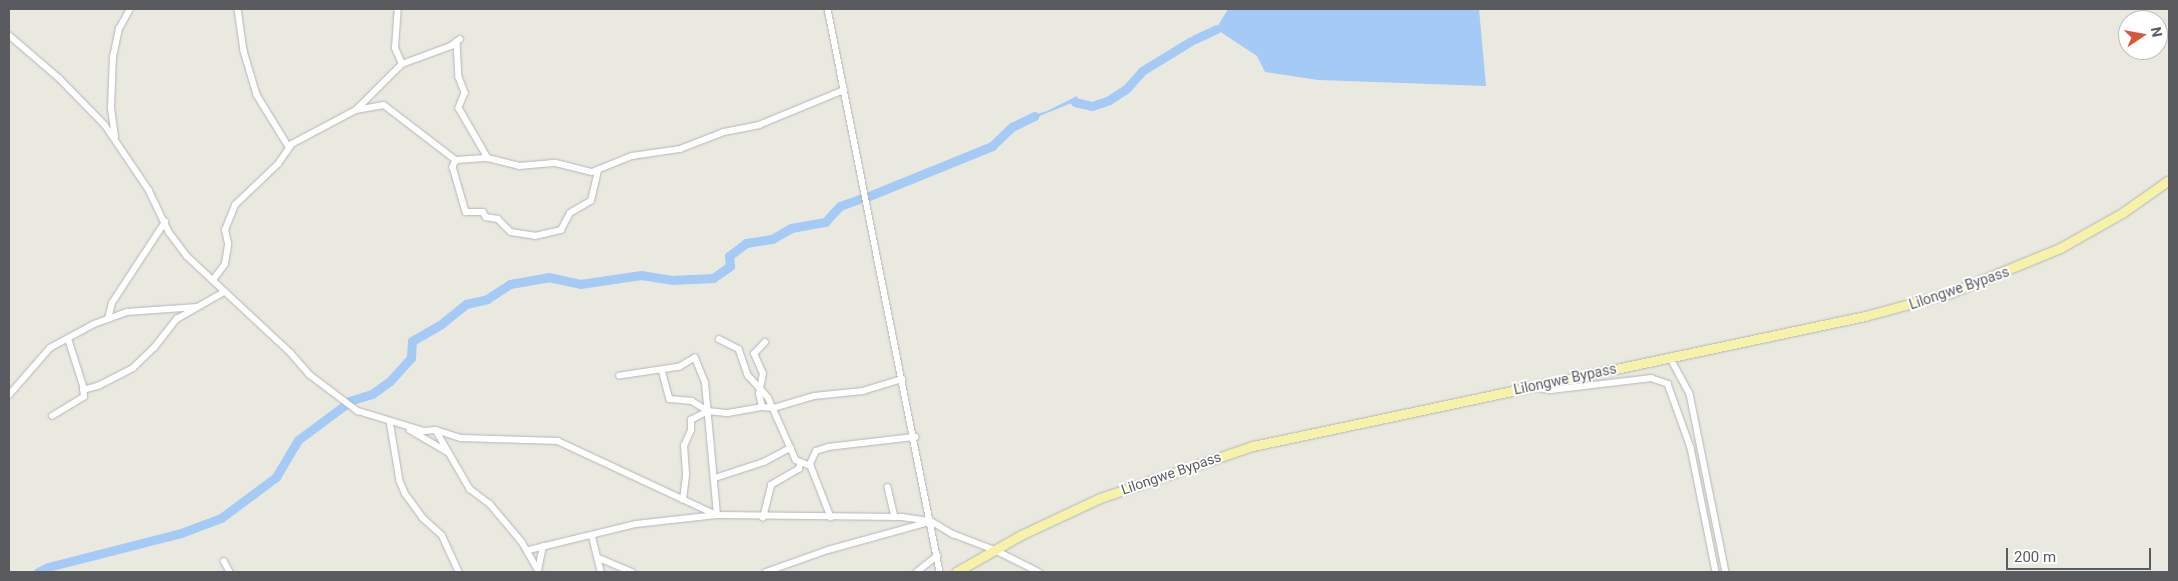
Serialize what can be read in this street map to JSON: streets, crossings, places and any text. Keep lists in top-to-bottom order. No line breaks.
{"streets":{"main road":["Lilongwe Bypass"]},"scale_bar":"200 m","north":"right"}
